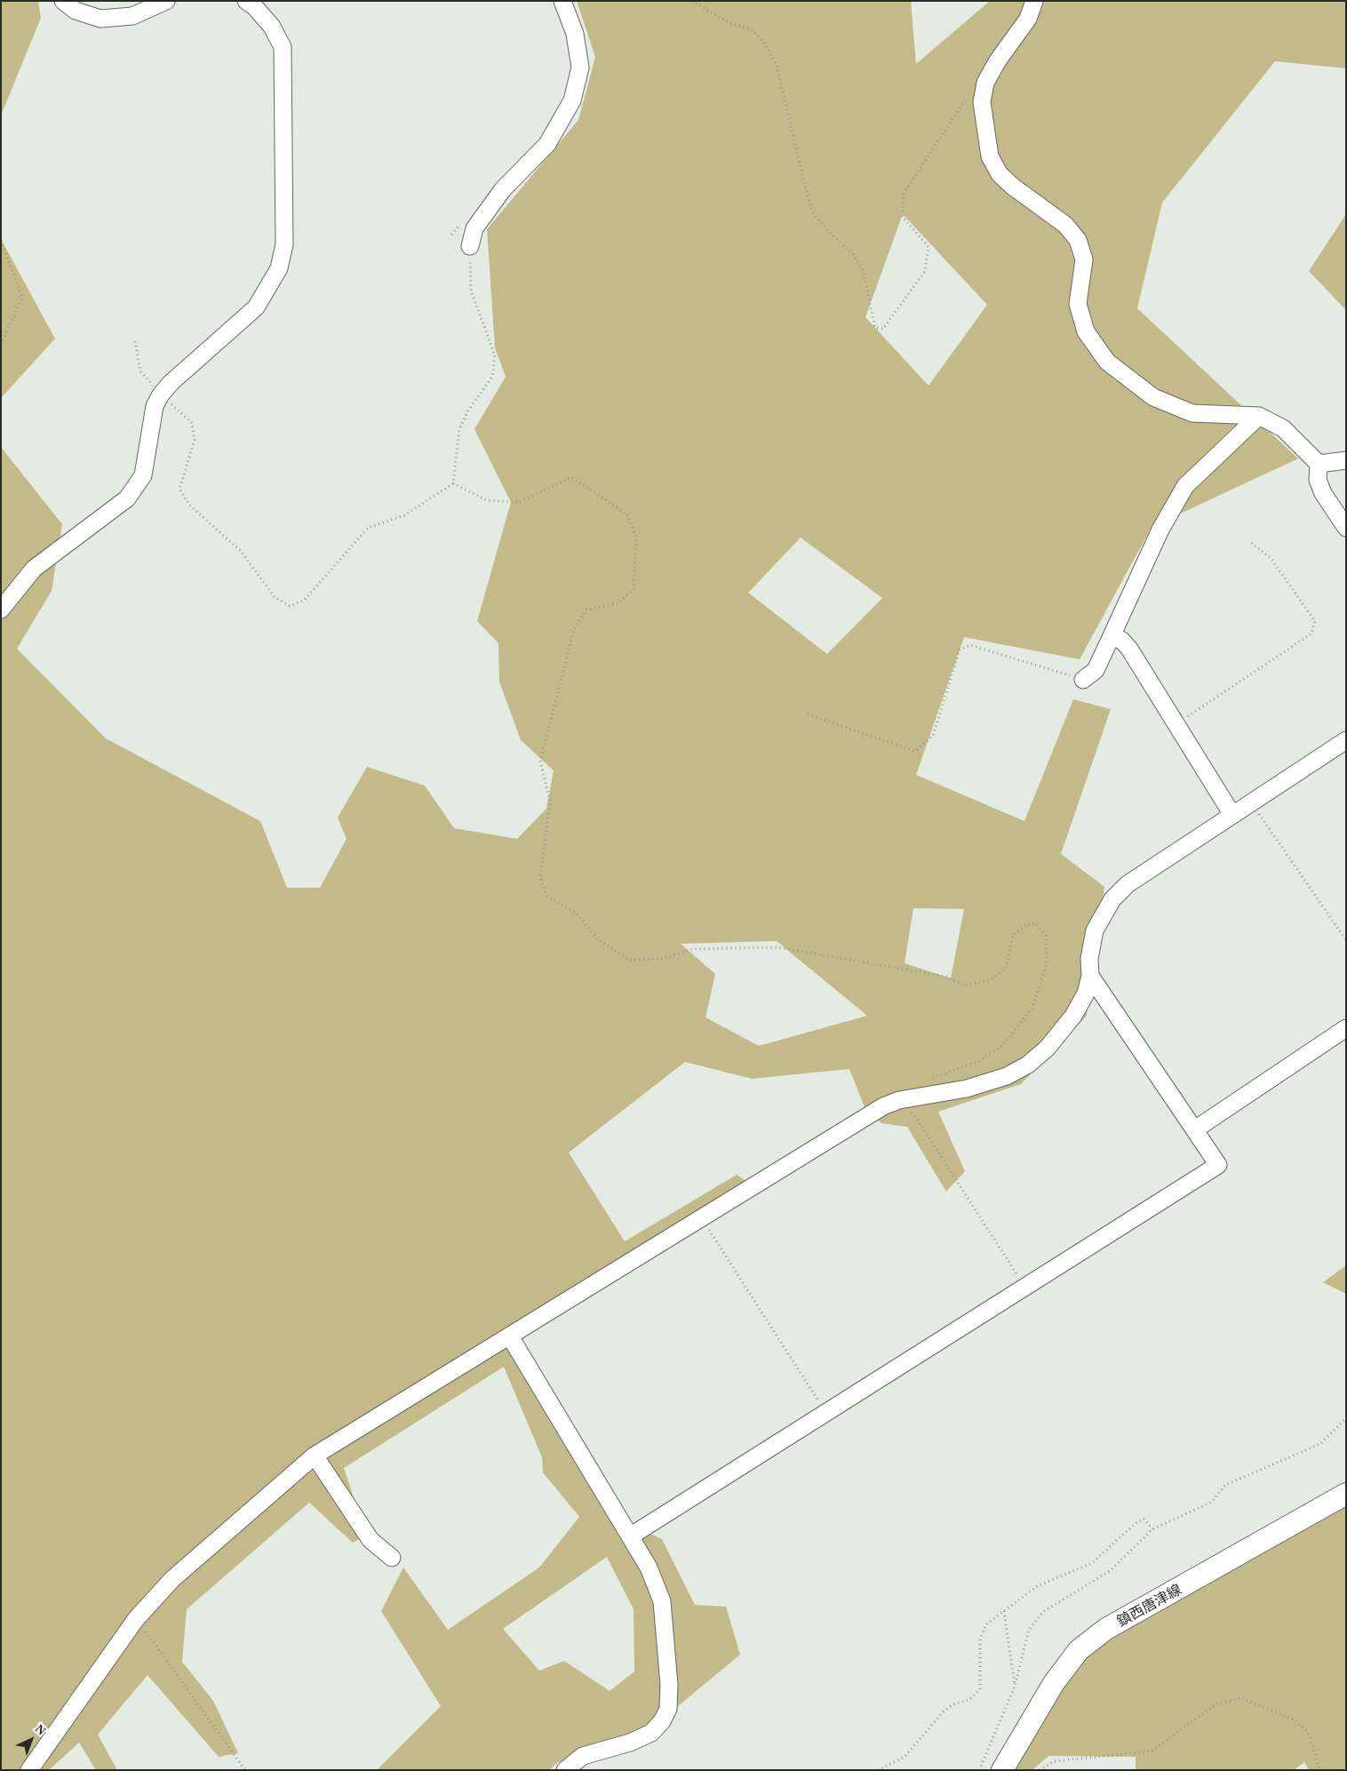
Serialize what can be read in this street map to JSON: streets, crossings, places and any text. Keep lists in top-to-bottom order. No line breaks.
{"streets":{"main road":["鎮西唐津線"]},"north":"top right"}
